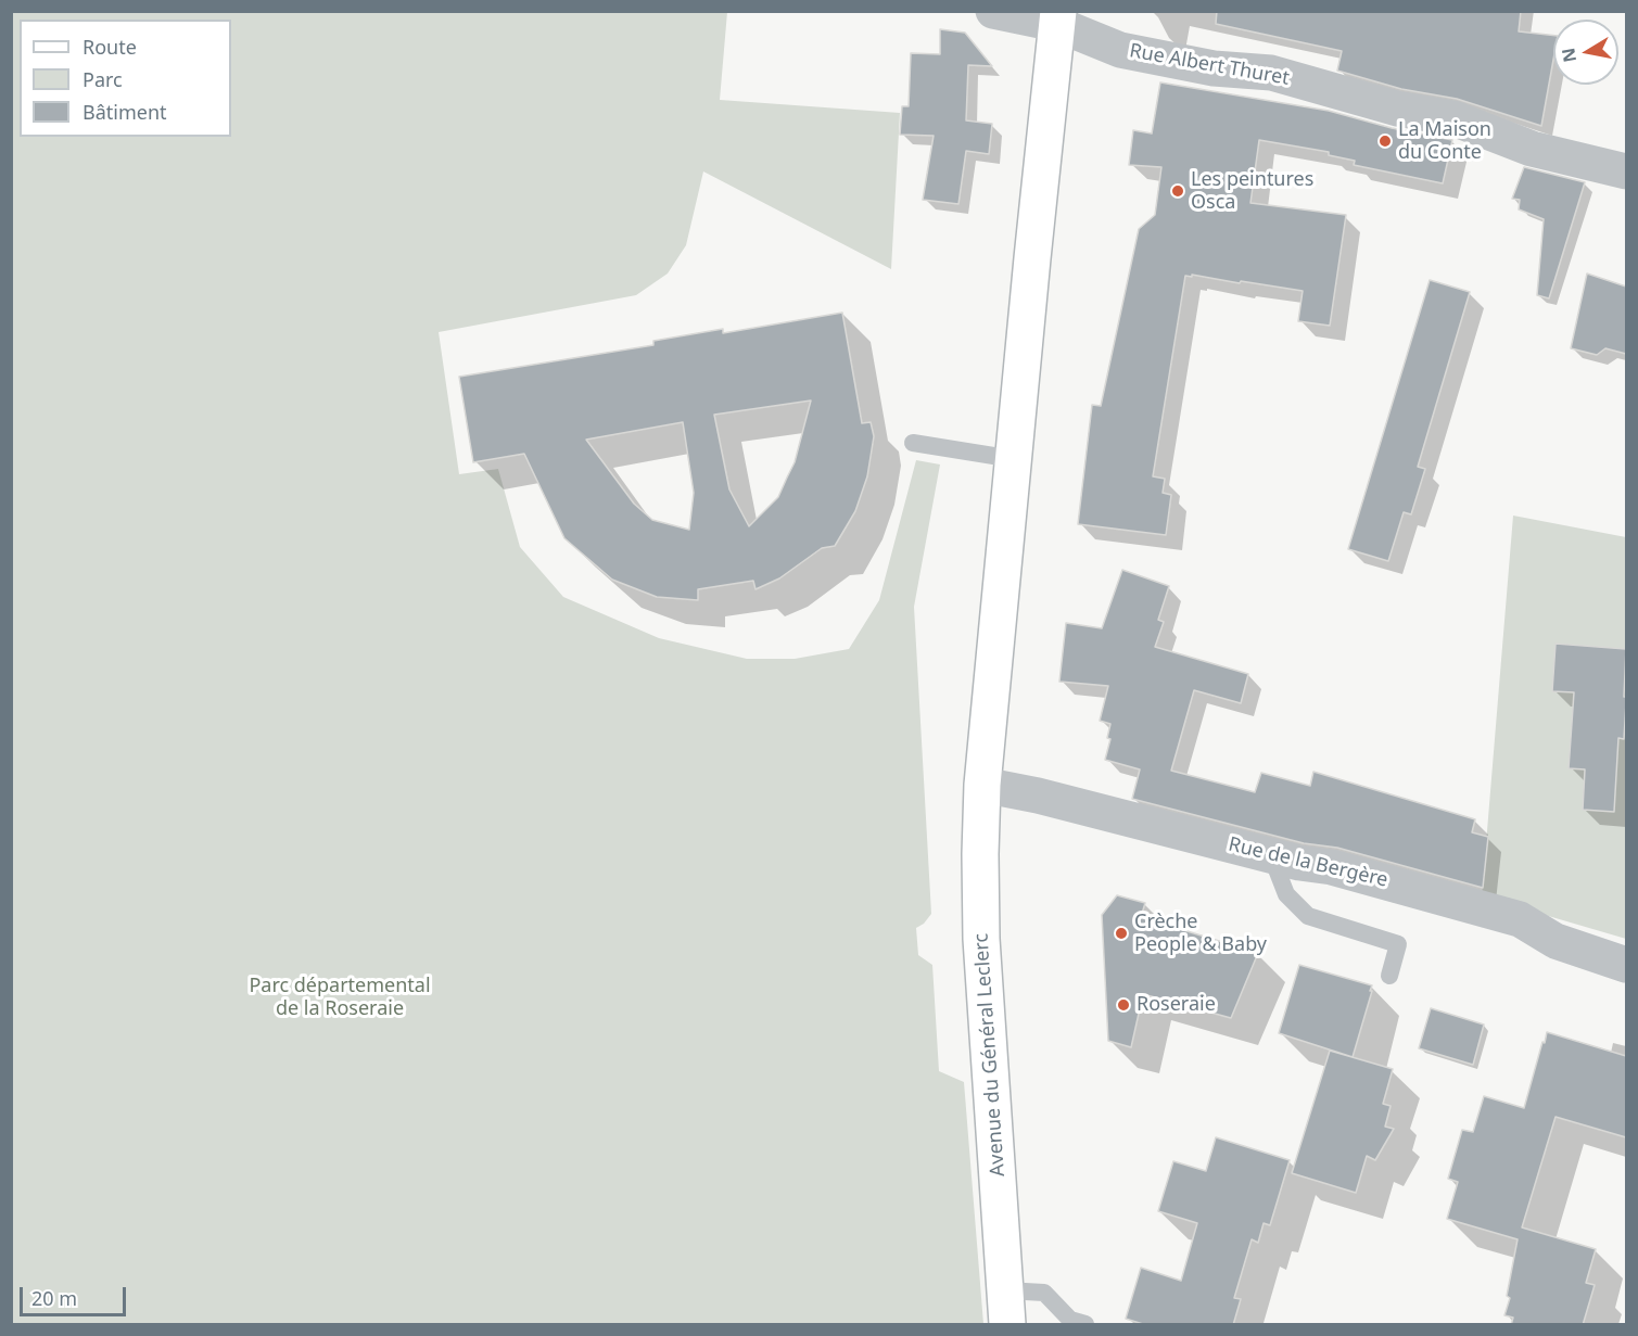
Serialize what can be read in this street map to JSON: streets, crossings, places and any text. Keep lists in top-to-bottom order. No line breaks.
{"streets":{"main road":["Avenue du Général Leclerc"],"street":["Rue Albert Thuret","Rue de la Bergère"]},"crossings":[["Rue Albert Thuret","Avenue du Général Leclerc"],["Rue de la Bergère","Avenue du Général Leclerc"]],"parks":["Parc départemental de la Roseraie"],"places":["La Maison du Conte","Les peintures Osca","Crèche People & Baby","Roseraie"],"legend":["Route","Parc","Bâtiment"],"scale_bar":"20 m","north":"left"}
